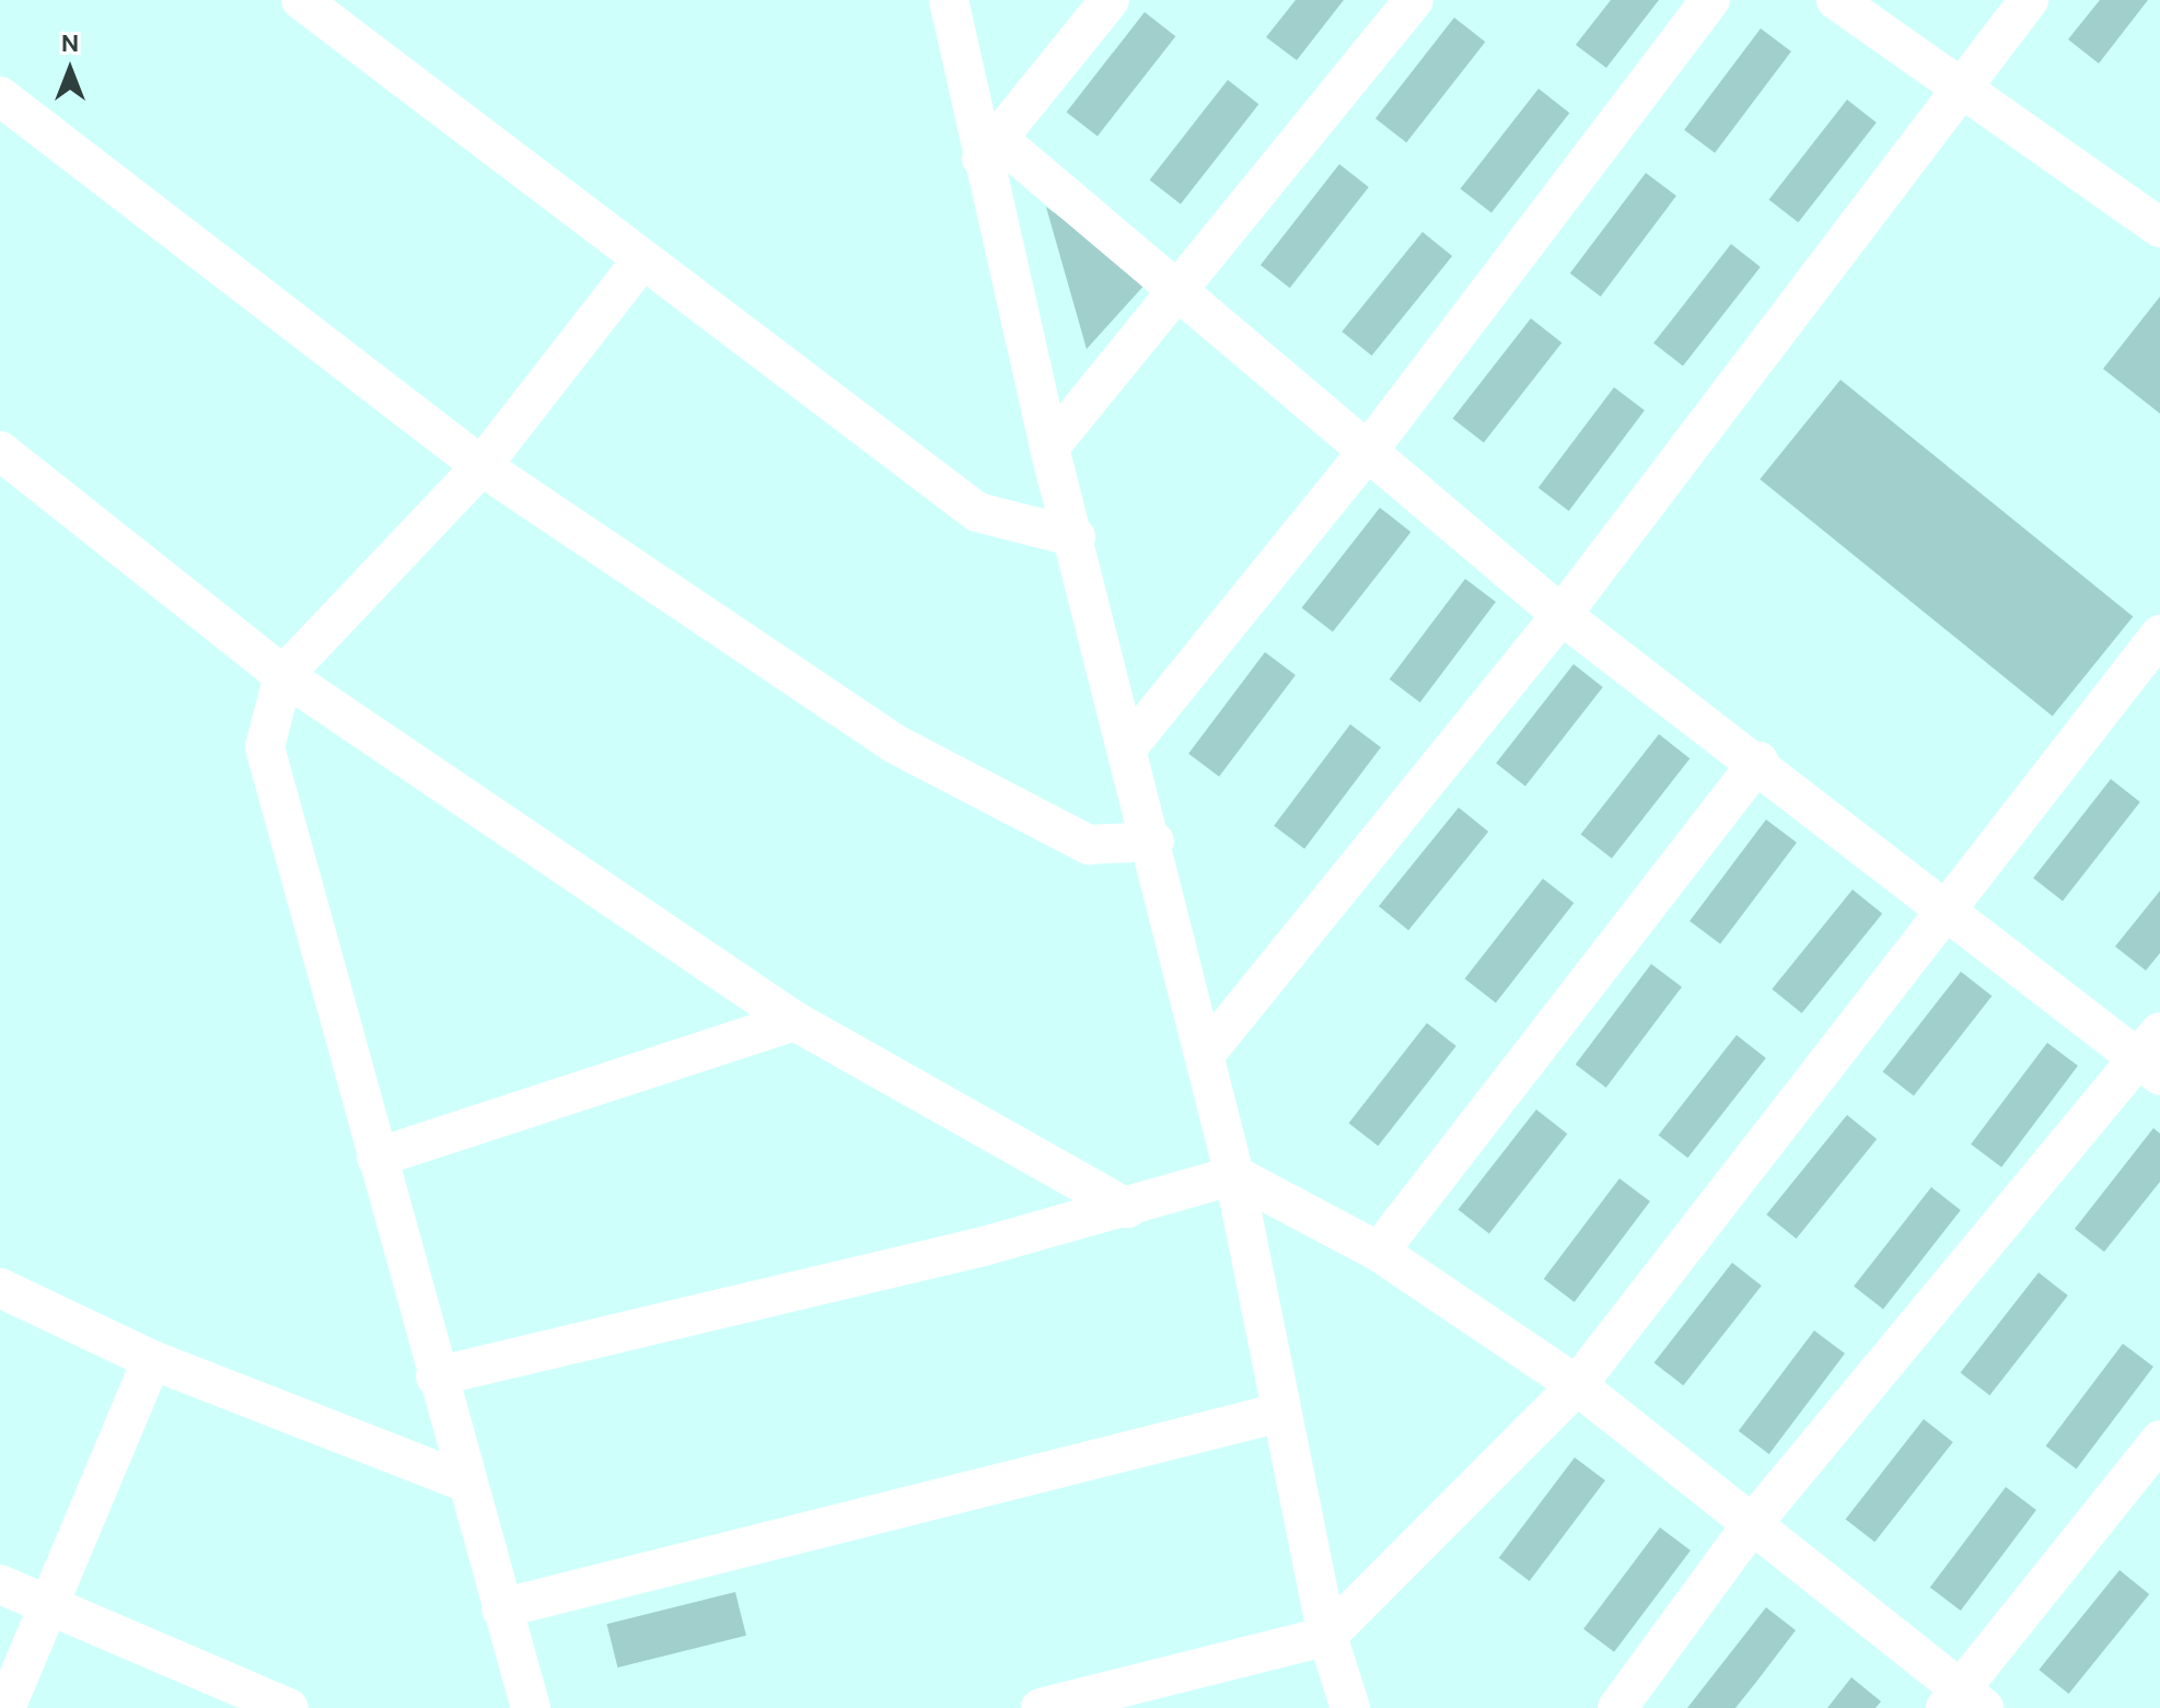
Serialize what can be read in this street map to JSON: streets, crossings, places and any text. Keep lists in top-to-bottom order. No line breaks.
{"north":"top"}
